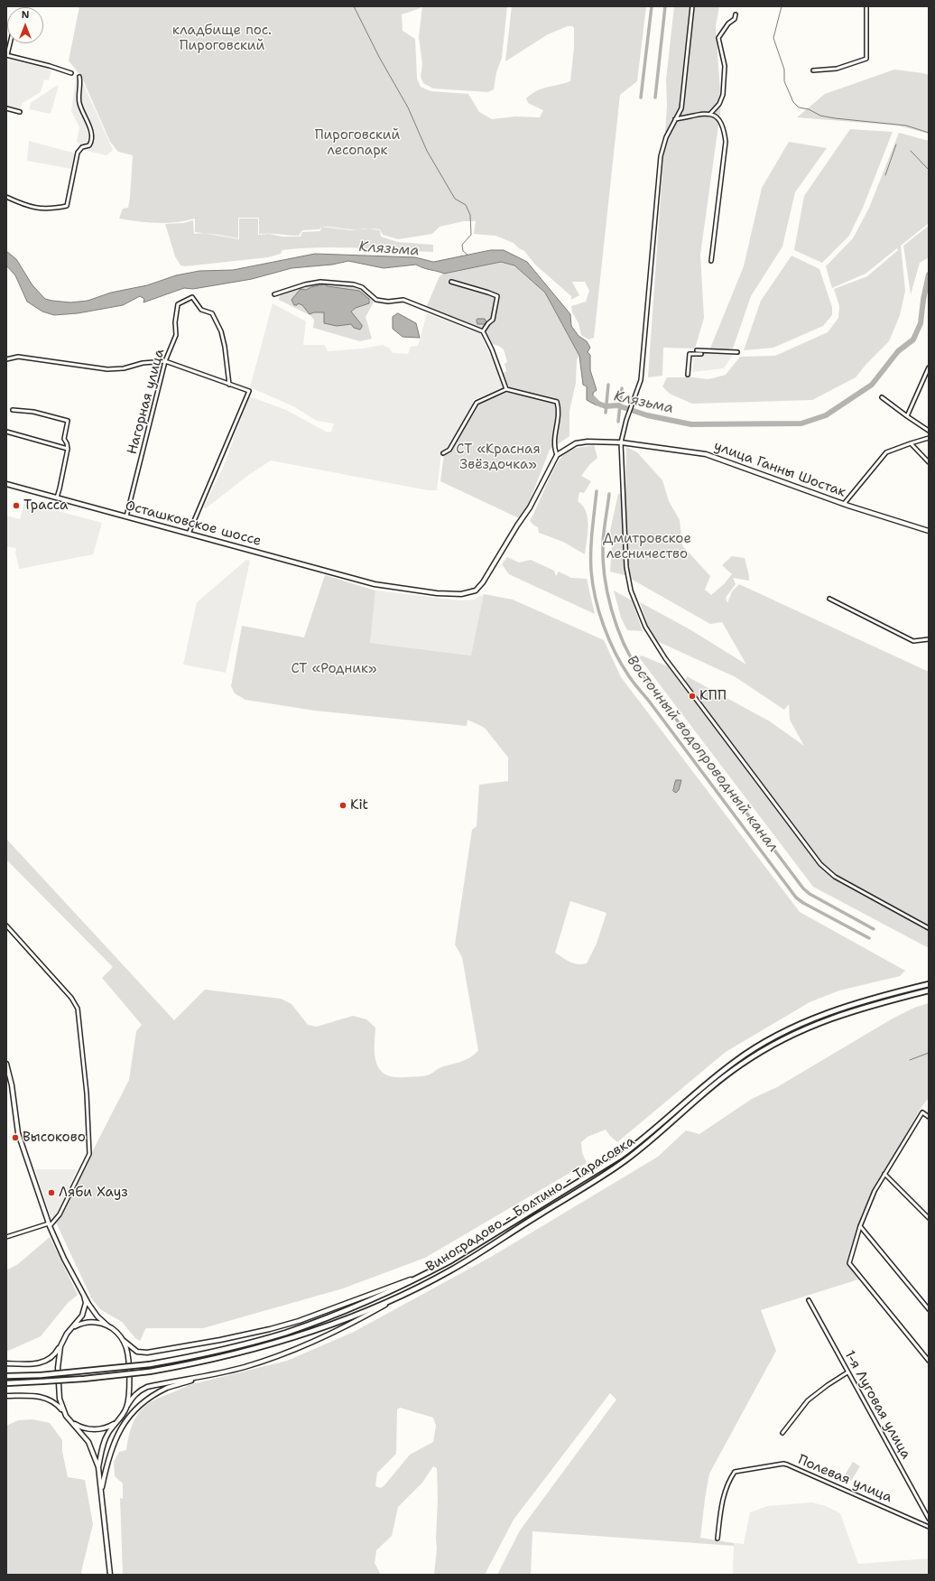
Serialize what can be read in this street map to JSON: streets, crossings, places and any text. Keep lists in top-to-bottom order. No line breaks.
{"streets":{"main road":["улица Ганны Шостак","Осташковское шоссе","Виноградово - Болтино - Тарасовка"],"street":["Нагорная улица","1-я Луговая улица","Полевая улица"]},"crossings":[["Нагорная улица","Осташковское шоссе"],["улица Ганны Шостак","Осташковское шоссе"]],"water":["Клязьма","Восточный водопроводный канал"],"parks":["кладбище пос. Пироговский","Пироговский лесопарк","СТ «Красная Звёздочка»","Дмитровское лесничество","СТ «Родник»"],"places":["Трасса","КПП","Kit","Высоково","Ляби Хауз"],"north":"top"}
